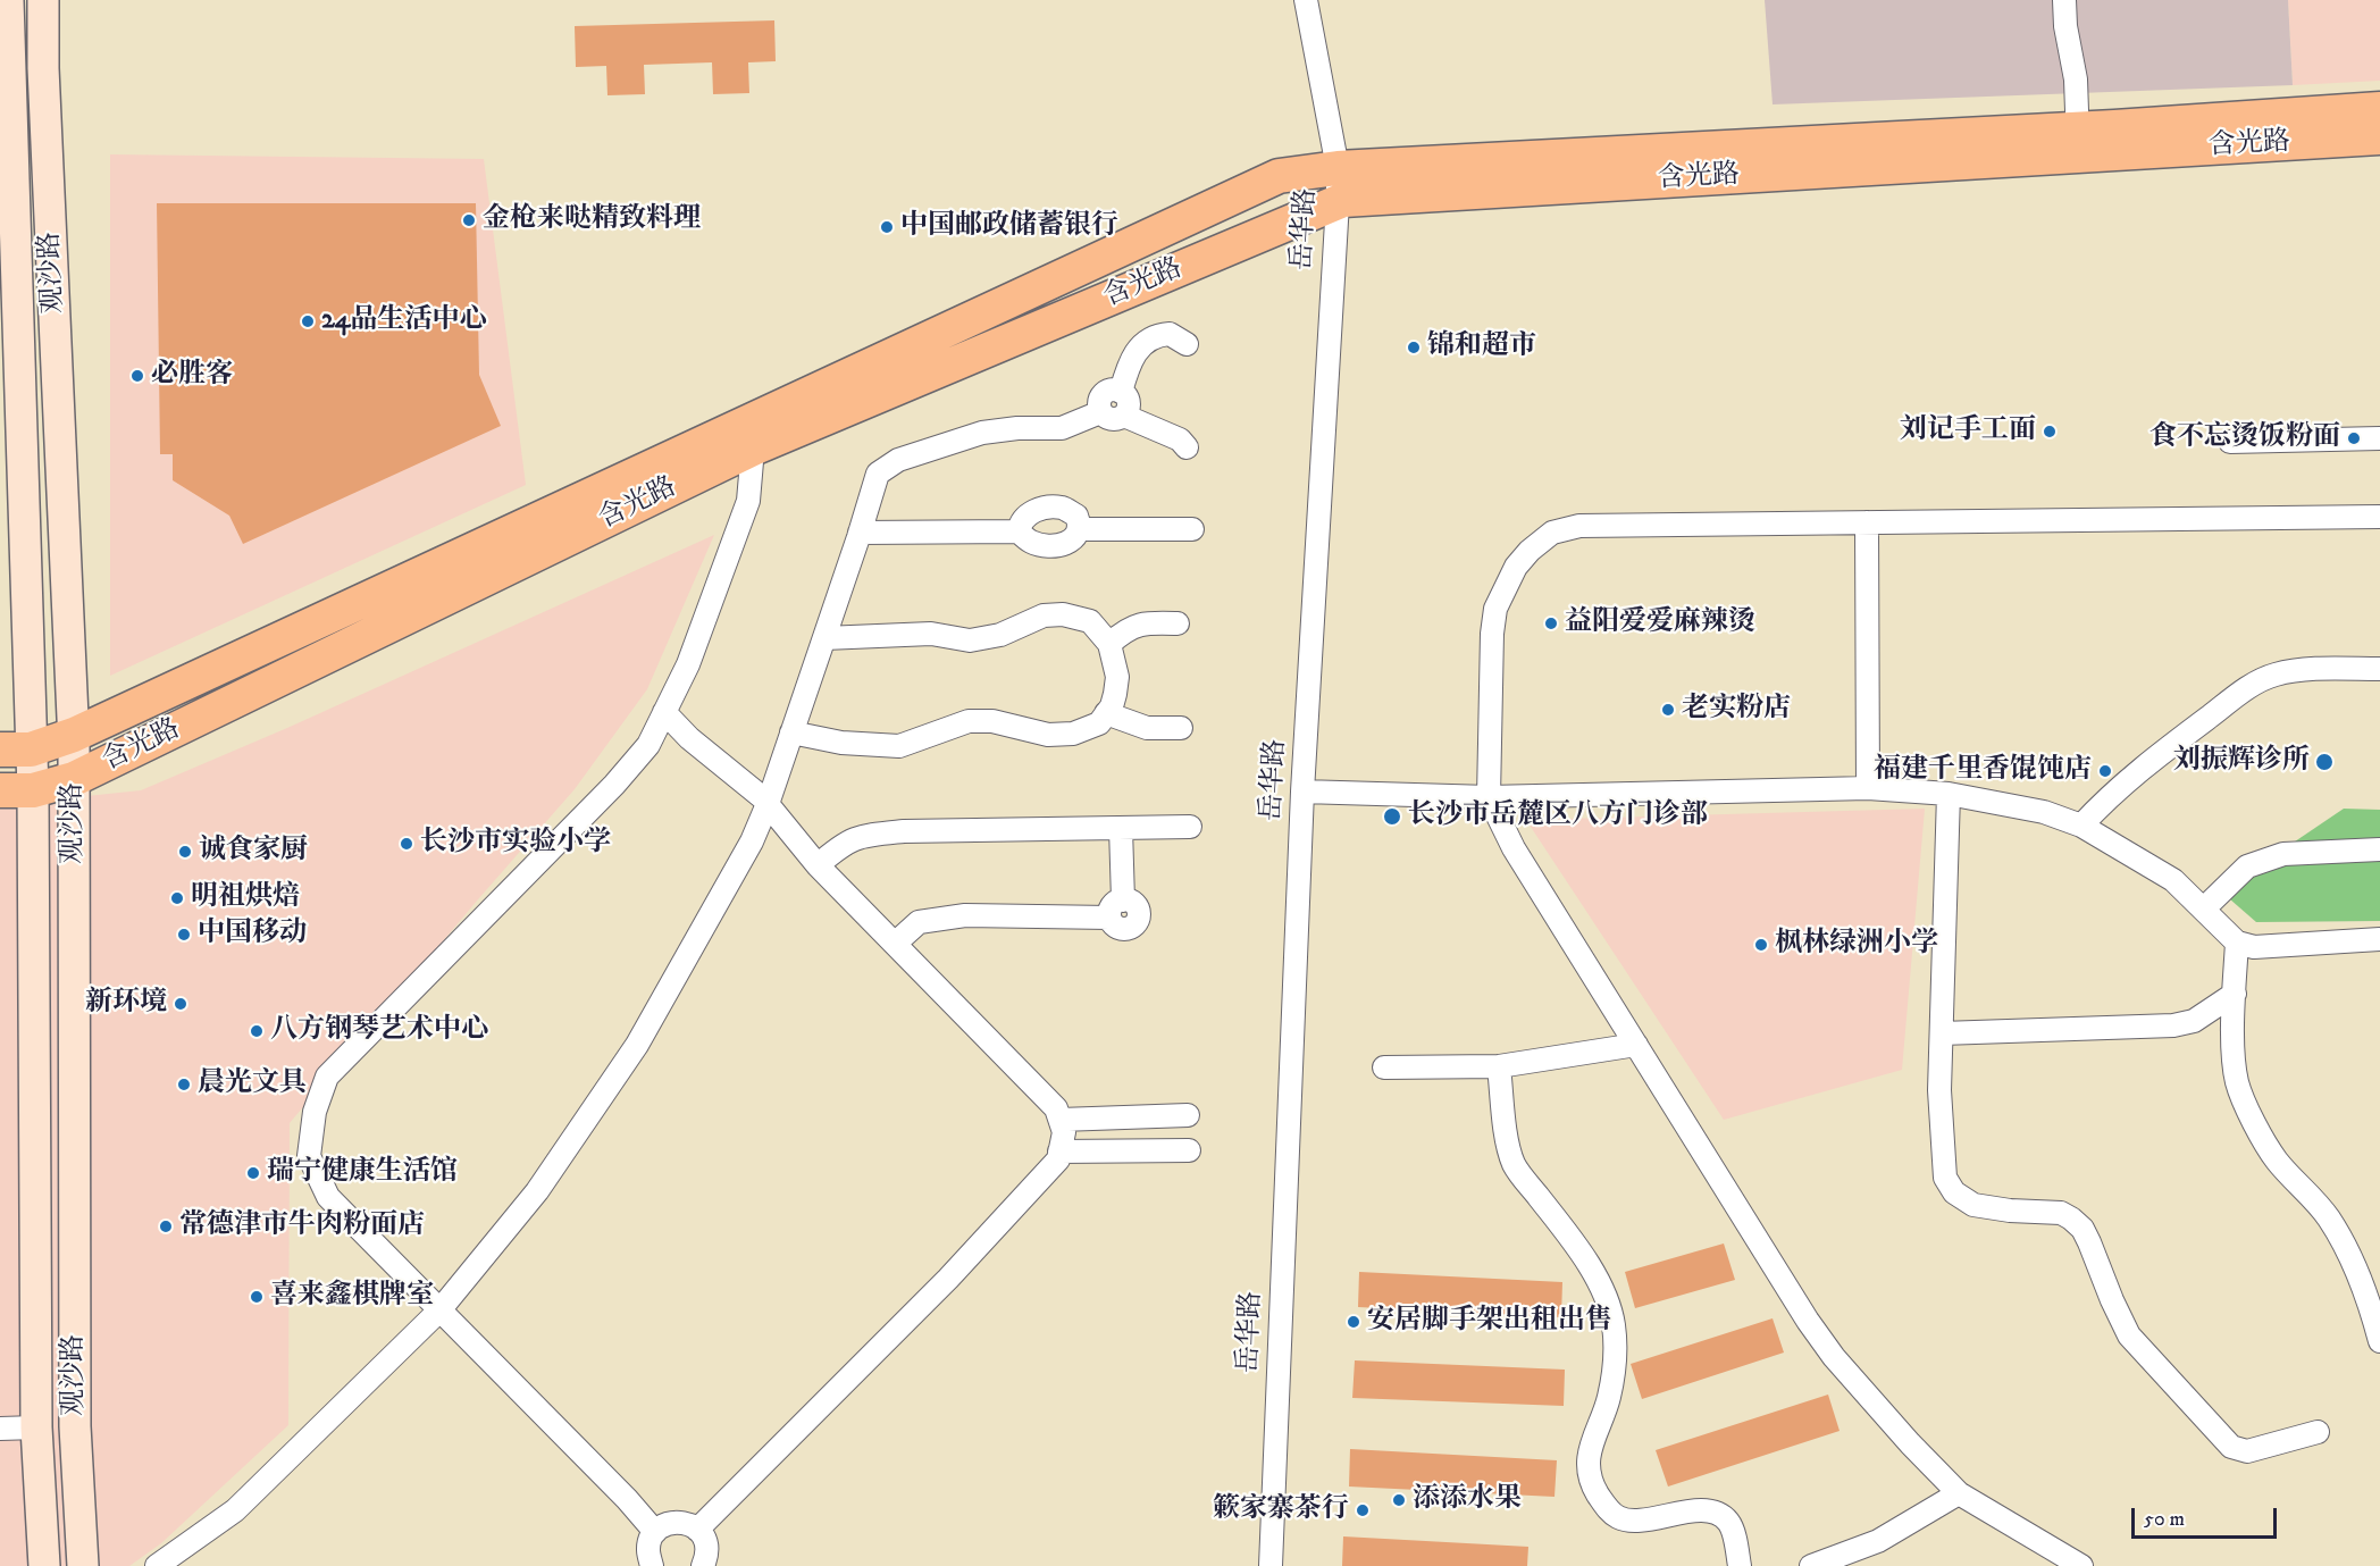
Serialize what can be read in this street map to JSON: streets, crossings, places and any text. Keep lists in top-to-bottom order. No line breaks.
{"streets":{"main road":["含光路","观沙路"],"street":["岳华路"]},"crossings":[["含光路","岳华路"],["含光路","观沙路"]],"places":["金枪来哒精致料理","中国邮政储蓄银行","24品生活中心","锦和超市","必胜客","刘记手工面","食不忘烫饭粉面","益阳爱爱麻辣烫","老实粉店","刘振辉诊所","福建千里香馄饨店","长沙市岳麓区八方门诊部","长沙市实验小学","诚食家厨","明祖烘焙","中国移动","枫林绿洲小学","新环境","八方钢琴艺术中心","晨光文具","瑞宁健康生活馆","常德津市牛肉粉面店","喜来鑫棋牌室","安居脚手架出租出售","添添水果","簌家寨茶行"],"scale_bar":"50 m"}
